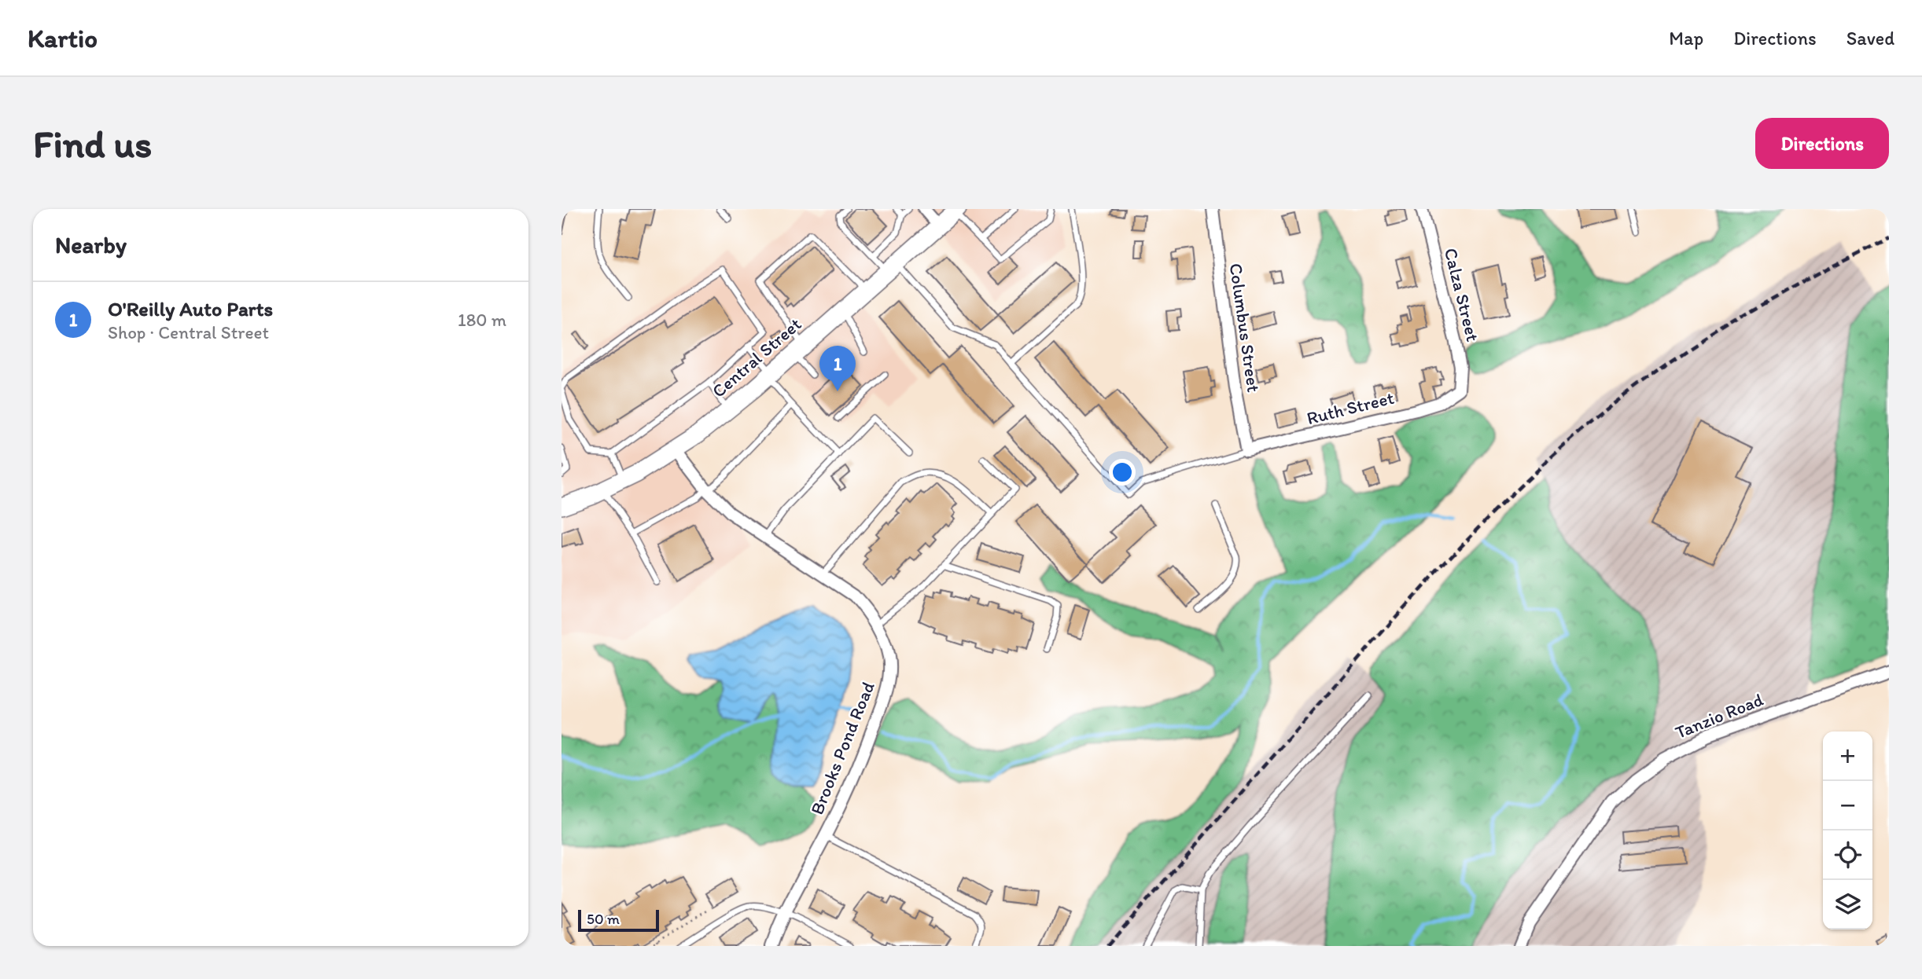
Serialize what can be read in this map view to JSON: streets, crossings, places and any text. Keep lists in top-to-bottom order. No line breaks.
{"streets":{"main road":["Central Street"],"street":["Calza Street","Columbus Street","Ruth Street","Tanzio Road","Brooks Pond Road"]},"crossings":[["Calza Street","Ruth Street"],["Columbus Street","Ruth Street"],["Central Street","Brooks Pond Road"]],"scale_bar":"50 m","page":{"header":"Kartio","nav":["Map","Directions","Saved"],"buttons":"Directions","title":"Find us","heading":"Nearby","list":[{"mark":"1","name":"O'Reilly Auto Parts","note":"Shop · Central Street","value":"180 m"}],"pins":"1","map_buttons":["+","−"],"scale":"50 m"}}
